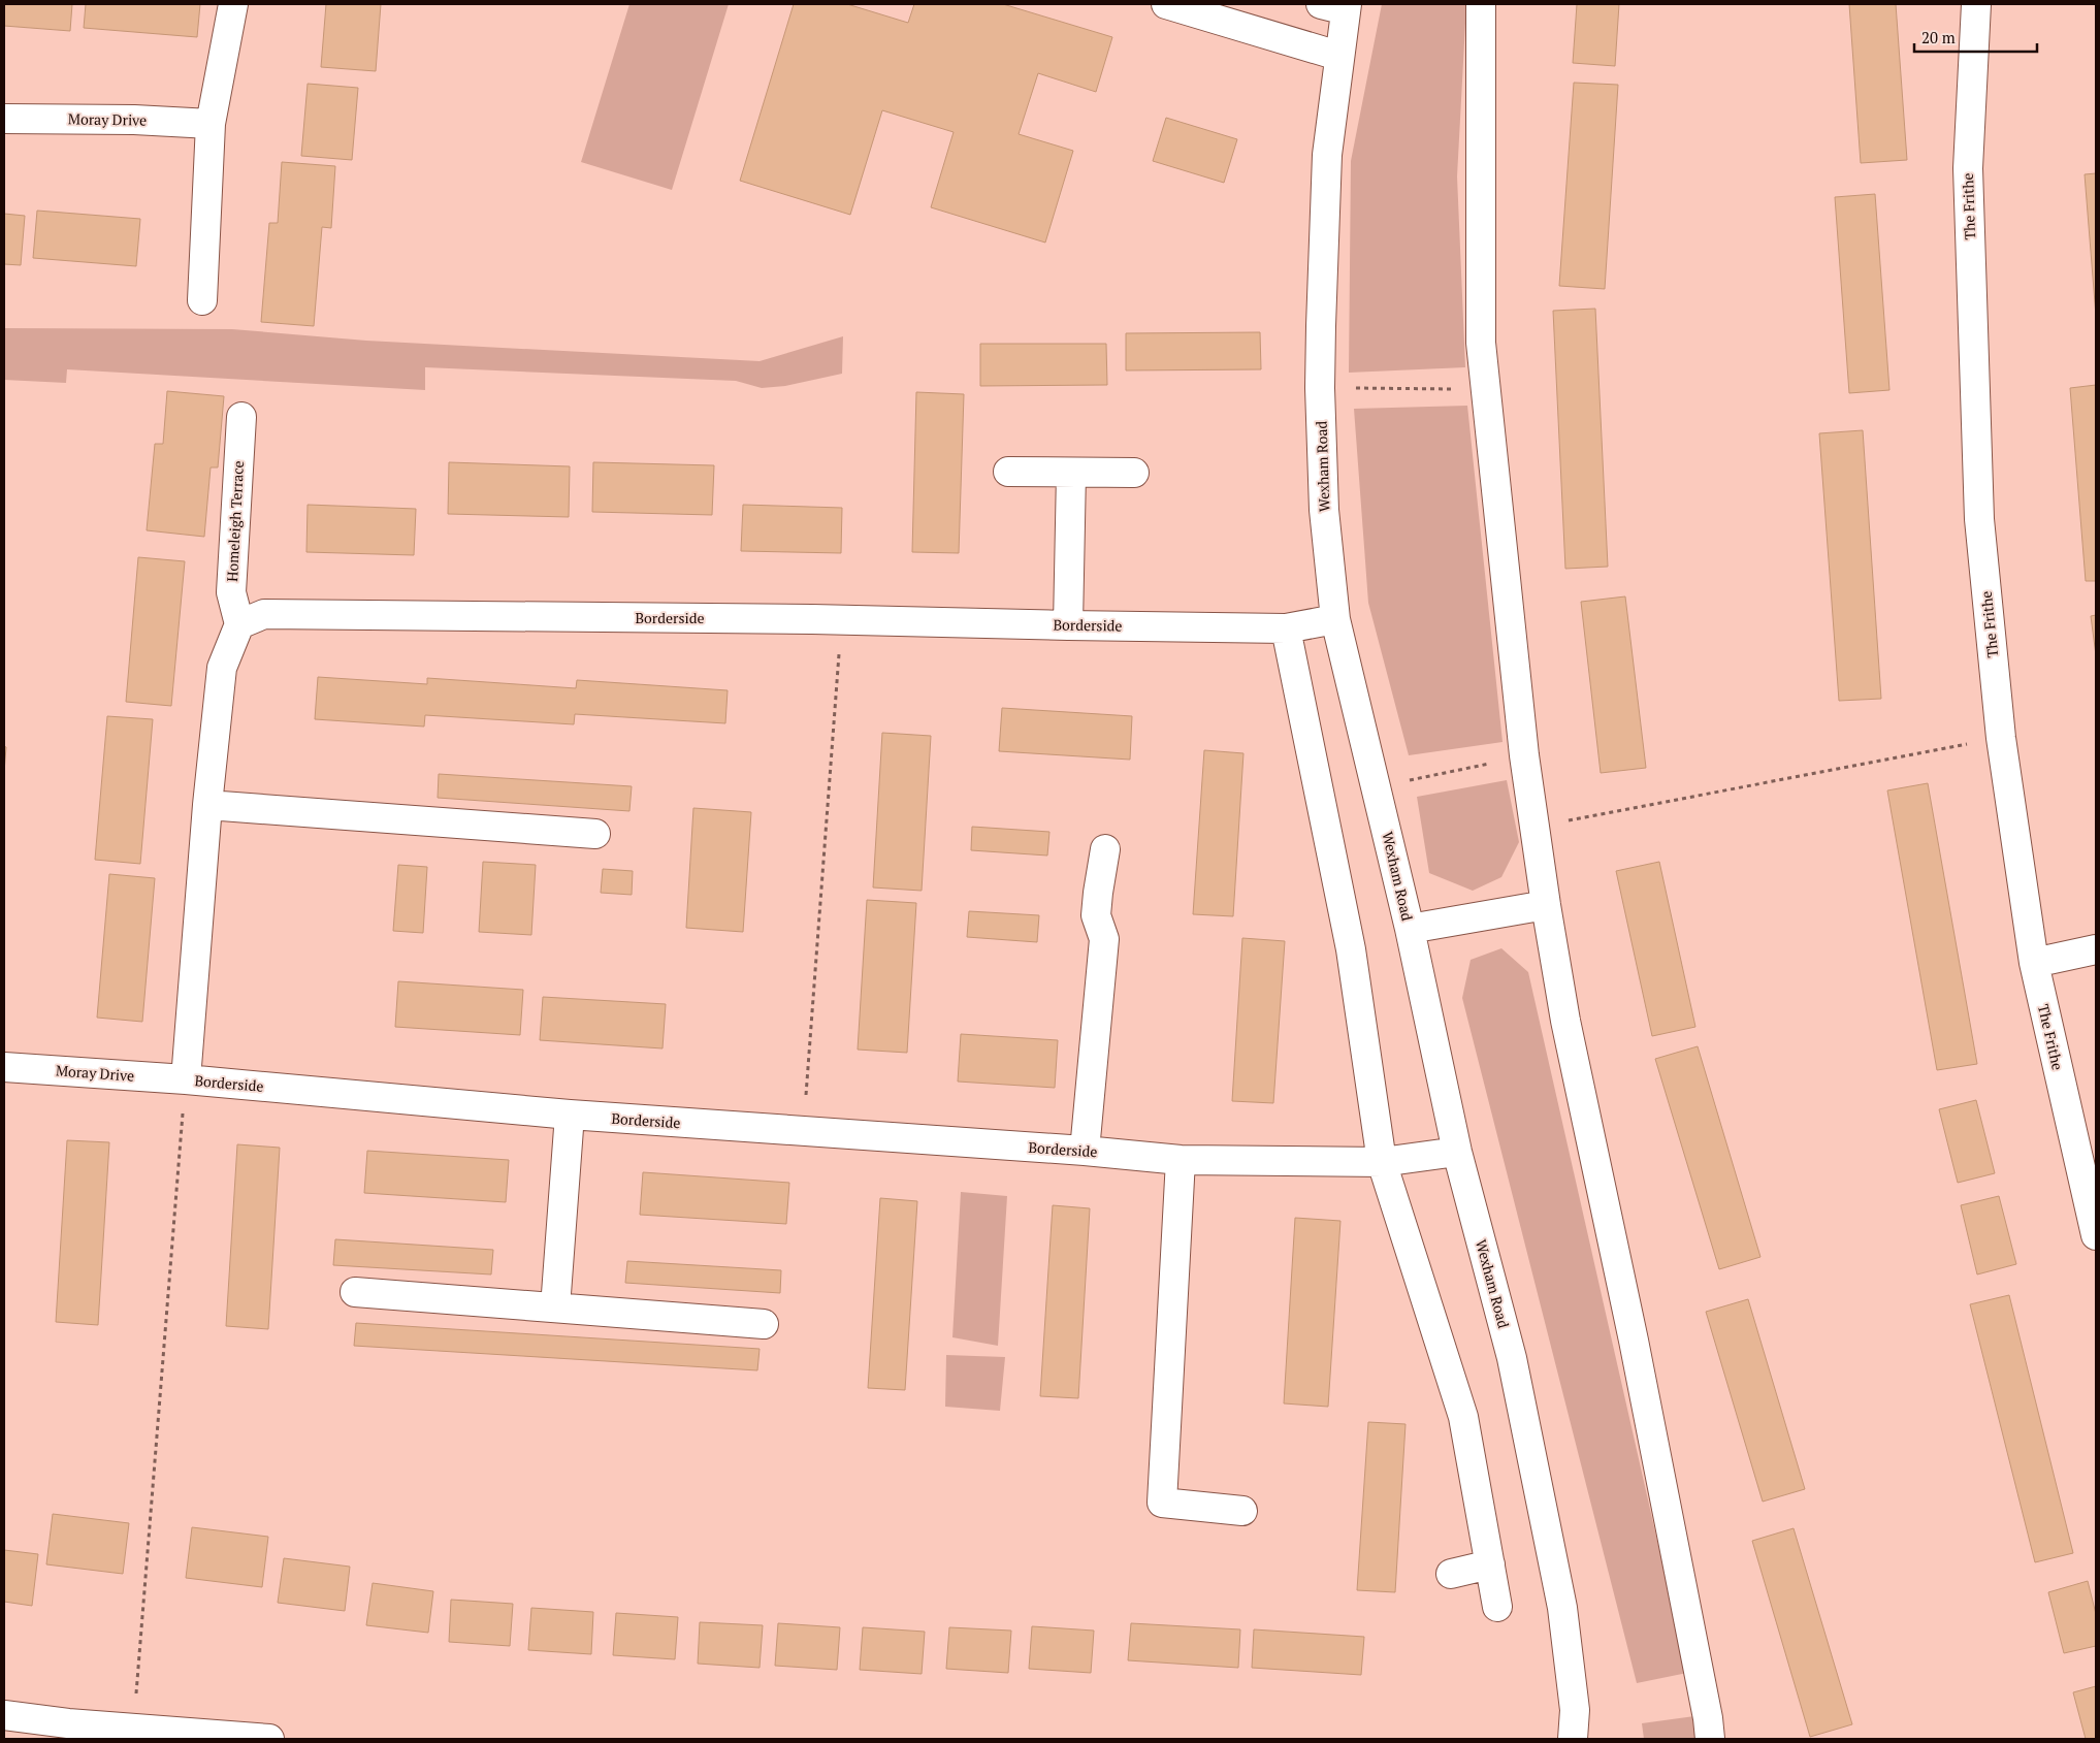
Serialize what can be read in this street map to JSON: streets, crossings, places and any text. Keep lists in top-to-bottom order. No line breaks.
{"streets":{"street":["Moray Drive","The Frithe","Wexham Road","Homeleigh Terrace","Borderside"]},"crossings":[["Moray Drive","Borderside"],["Wexham Road","Borderside"],["Homeleigh Terrace","Borderside"]],"scale_bar":"20 m"}
